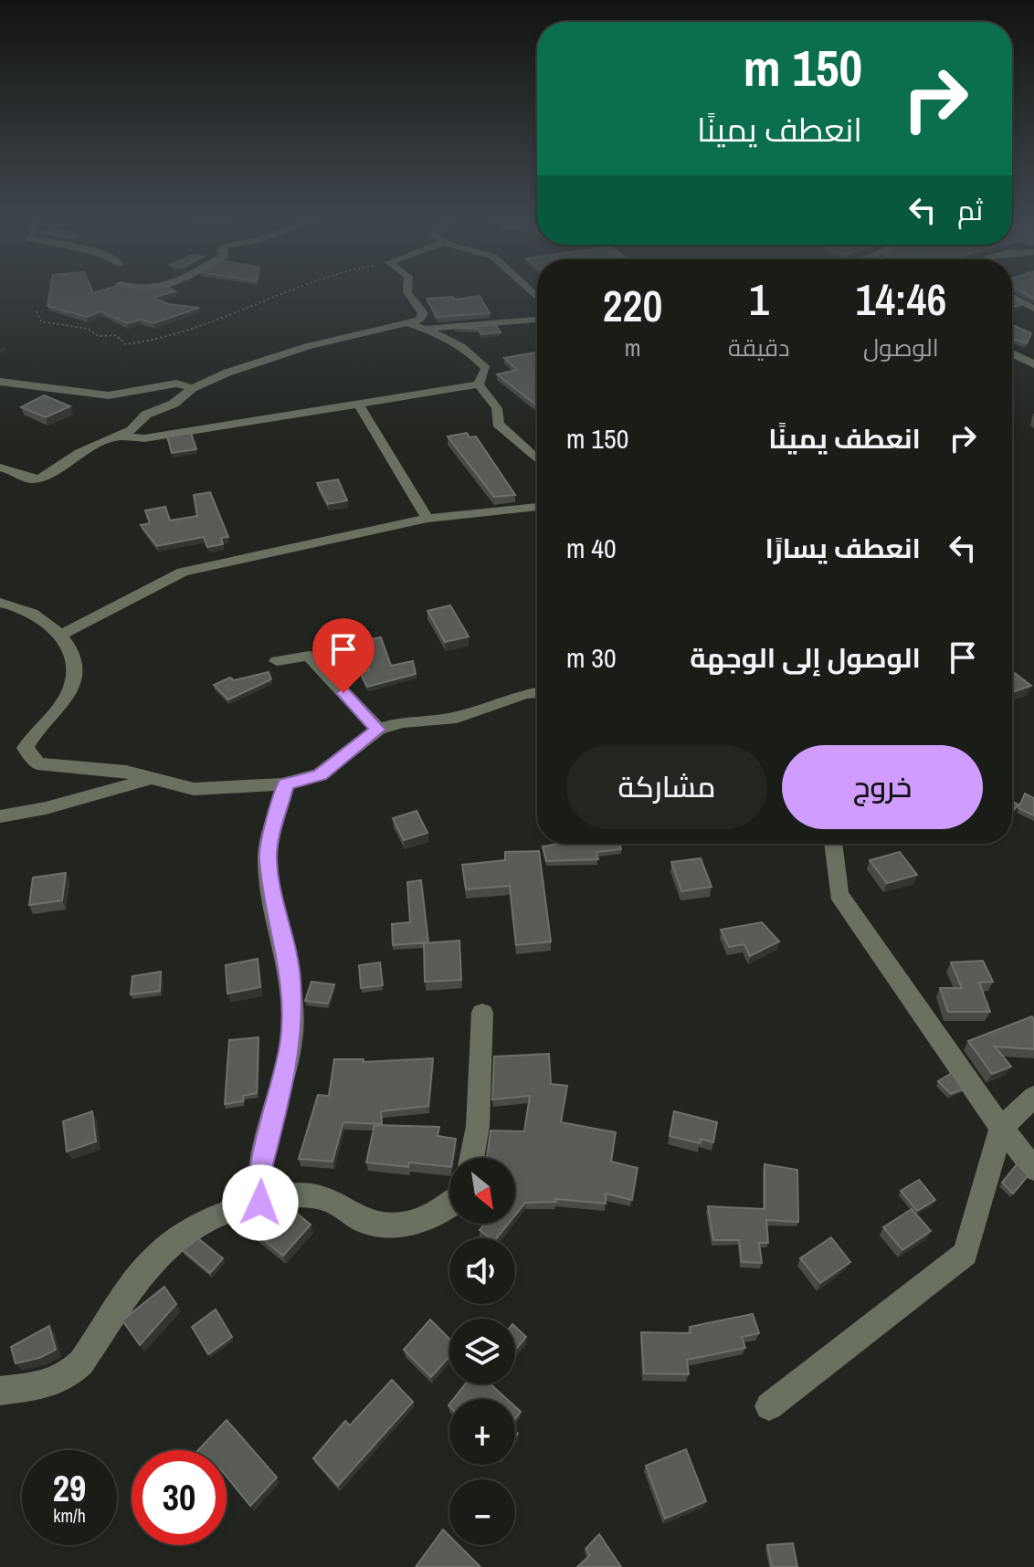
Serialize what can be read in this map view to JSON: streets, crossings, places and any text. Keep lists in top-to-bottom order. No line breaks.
{"north":"bottom right","page":{"turn":["150 m","انعطف يمينًا"],"then":"ثم","eta":["14:46","الوصول","1","دقيقة","220","m"],"list":[{"name":"انعطف يمينًا","value":"150 m"},{"name":"انعطف يسارًا","value":"40 m"},{"name":"الوصول إلى الوجهة","value":"30 m"}],"buttons":["خروج","مشاركة"],"map_buttons":["+","−"],"speed":"29 km/h","limit":"30"}}
